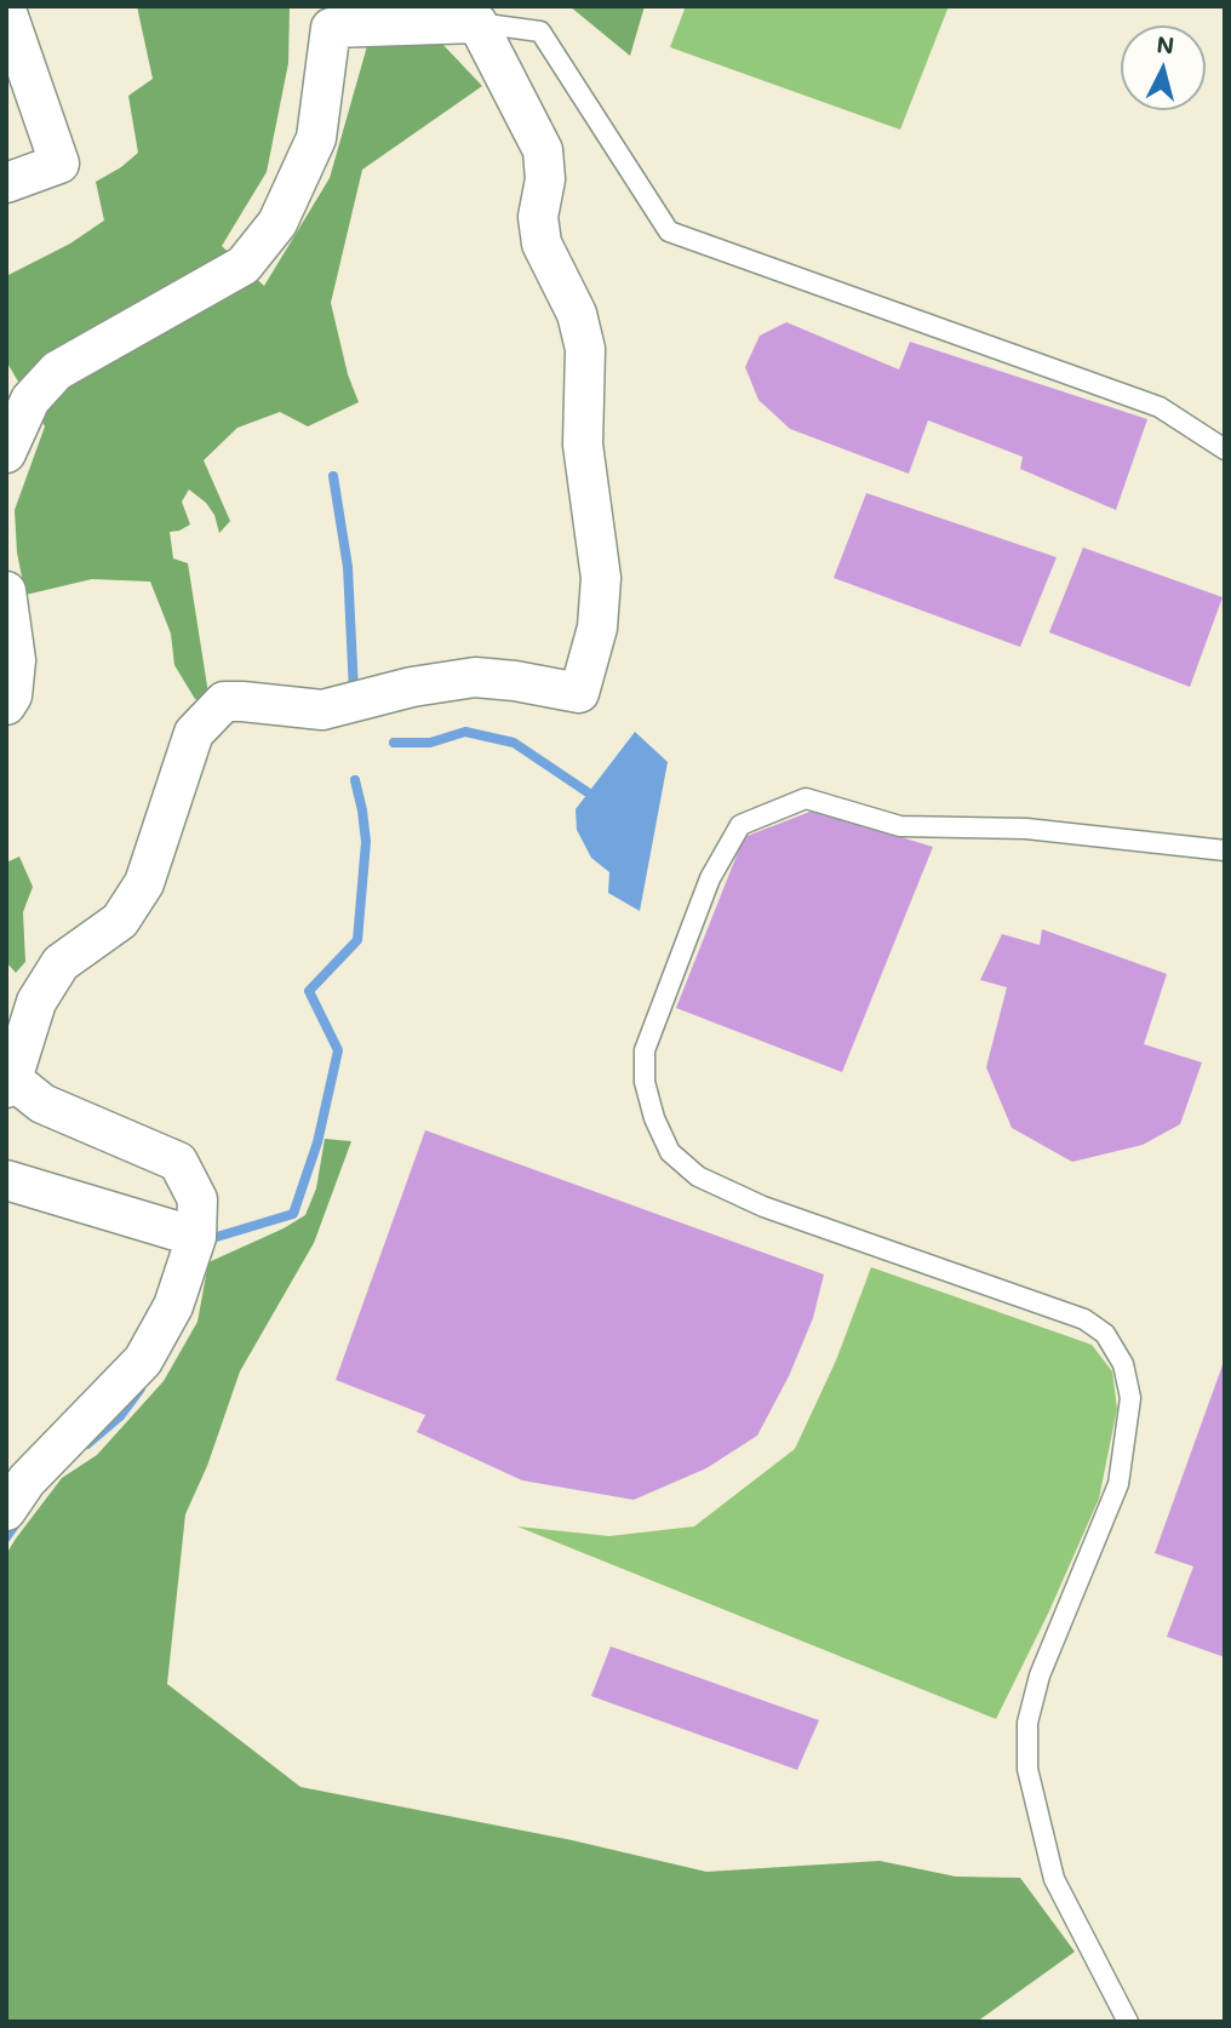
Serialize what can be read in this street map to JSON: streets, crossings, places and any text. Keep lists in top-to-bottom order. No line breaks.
{"north":"top"}
